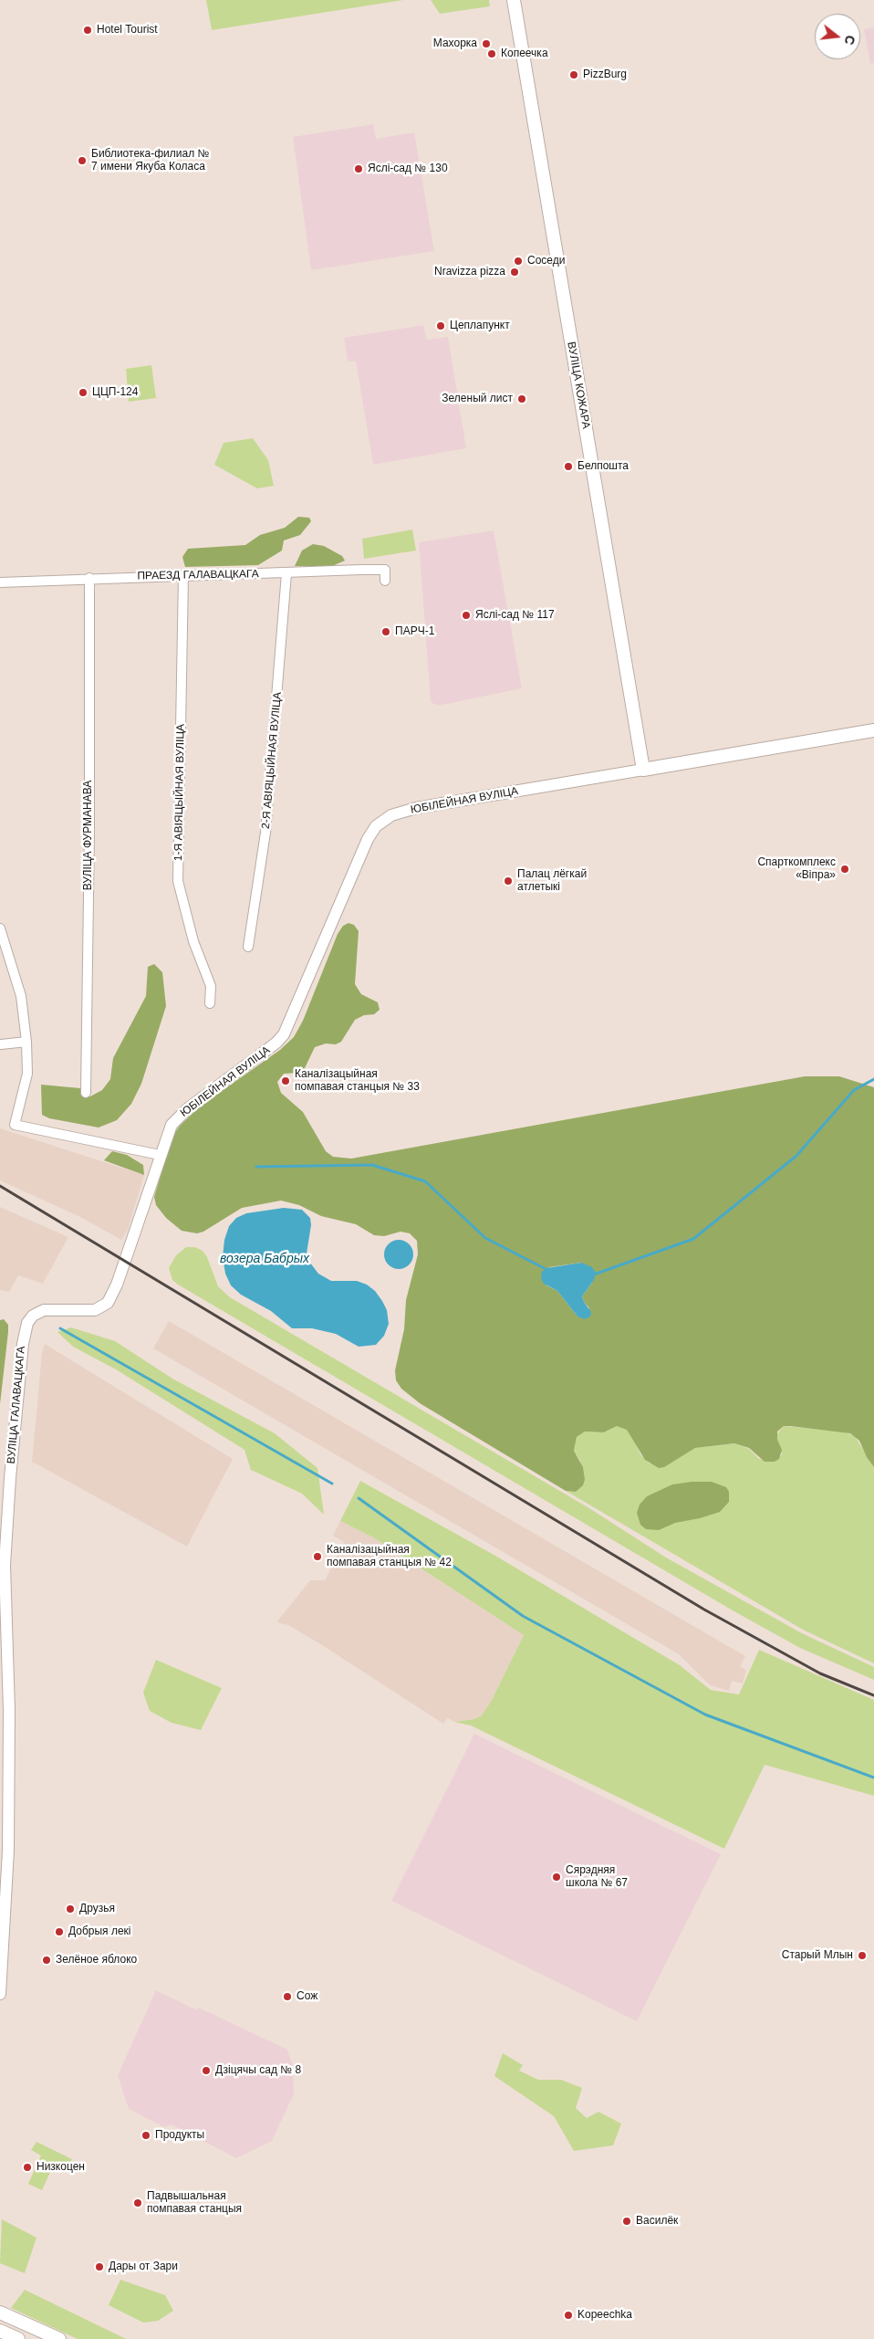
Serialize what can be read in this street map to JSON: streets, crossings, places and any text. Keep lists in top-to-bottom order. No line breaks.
{"streets":{"main road":["ВУЛІЦА КОЖАРА","ЮБІЛЕЙНАЯ ВУЛІЦА"],"street":["ПРАЕЗД ГАЛАВАЦКАГА","2-Я АВІЯЦЫЙНАЯ ВУЛІЦА","1-Я АВІЯЦЫЙНАЯ ВУЛІЦА","ВУЛІЦА ФУРМАНАВА","ВУЛІЦА ГАЛАВАЦКАГА"]},"crossings":[["ВУЛІЦА КОЖАРА","ЮБІЛЕЙНАЯ ВУЛІЦА"],["ПРАЕЗД ГАЛАВАЦКАГА","2-Я АВІЯЦЫЙНАЯ ВУЛІЦА"],["ПРАЕЗД ГАЛАВАЦКАГА","1-Я АВІЯЦЫЙНАЯ ВУЛІЦА"],["ПРАЕЗД ГАЛАВАЦКАГА","ВУЛІЦА ФУРМАНАВА"],["ЮБІЛЕЙНАЯ ВУЛІЦА","ВУЛІЦА ГАЛАВАЦКАГА"]],"water":["возера Бабрых"],"places":["Hotel Tourist","Махорка","Копеечка","PizzBurg","Библиотека-филиал № 7 имени Якуба Коласа","Яслі-сад № 130","Соседи","Nravizza pizza","Цеплапункт","ЦЦП-124","Зеленый лист","Белпошта","Яслі-сад № 117","ПАРЧ-1","Спарткомплекс «Віпра»","Палац лёгкай атлетыкі","Каналізацыйная помпавая станцыя № 33","Каналізацыйная помпавая станцыя № 42","Сярэдняя школа № 67","Друзья","Добрыя лекі","Старый Млын","Зелёное яблоко","Сож","Дзіцячы сад № 8","Продукты","Низкоцен","Падвышальная помпавая станцыя","Василёк","Дары от Зари","Kopeechka"],"north":"right"}
